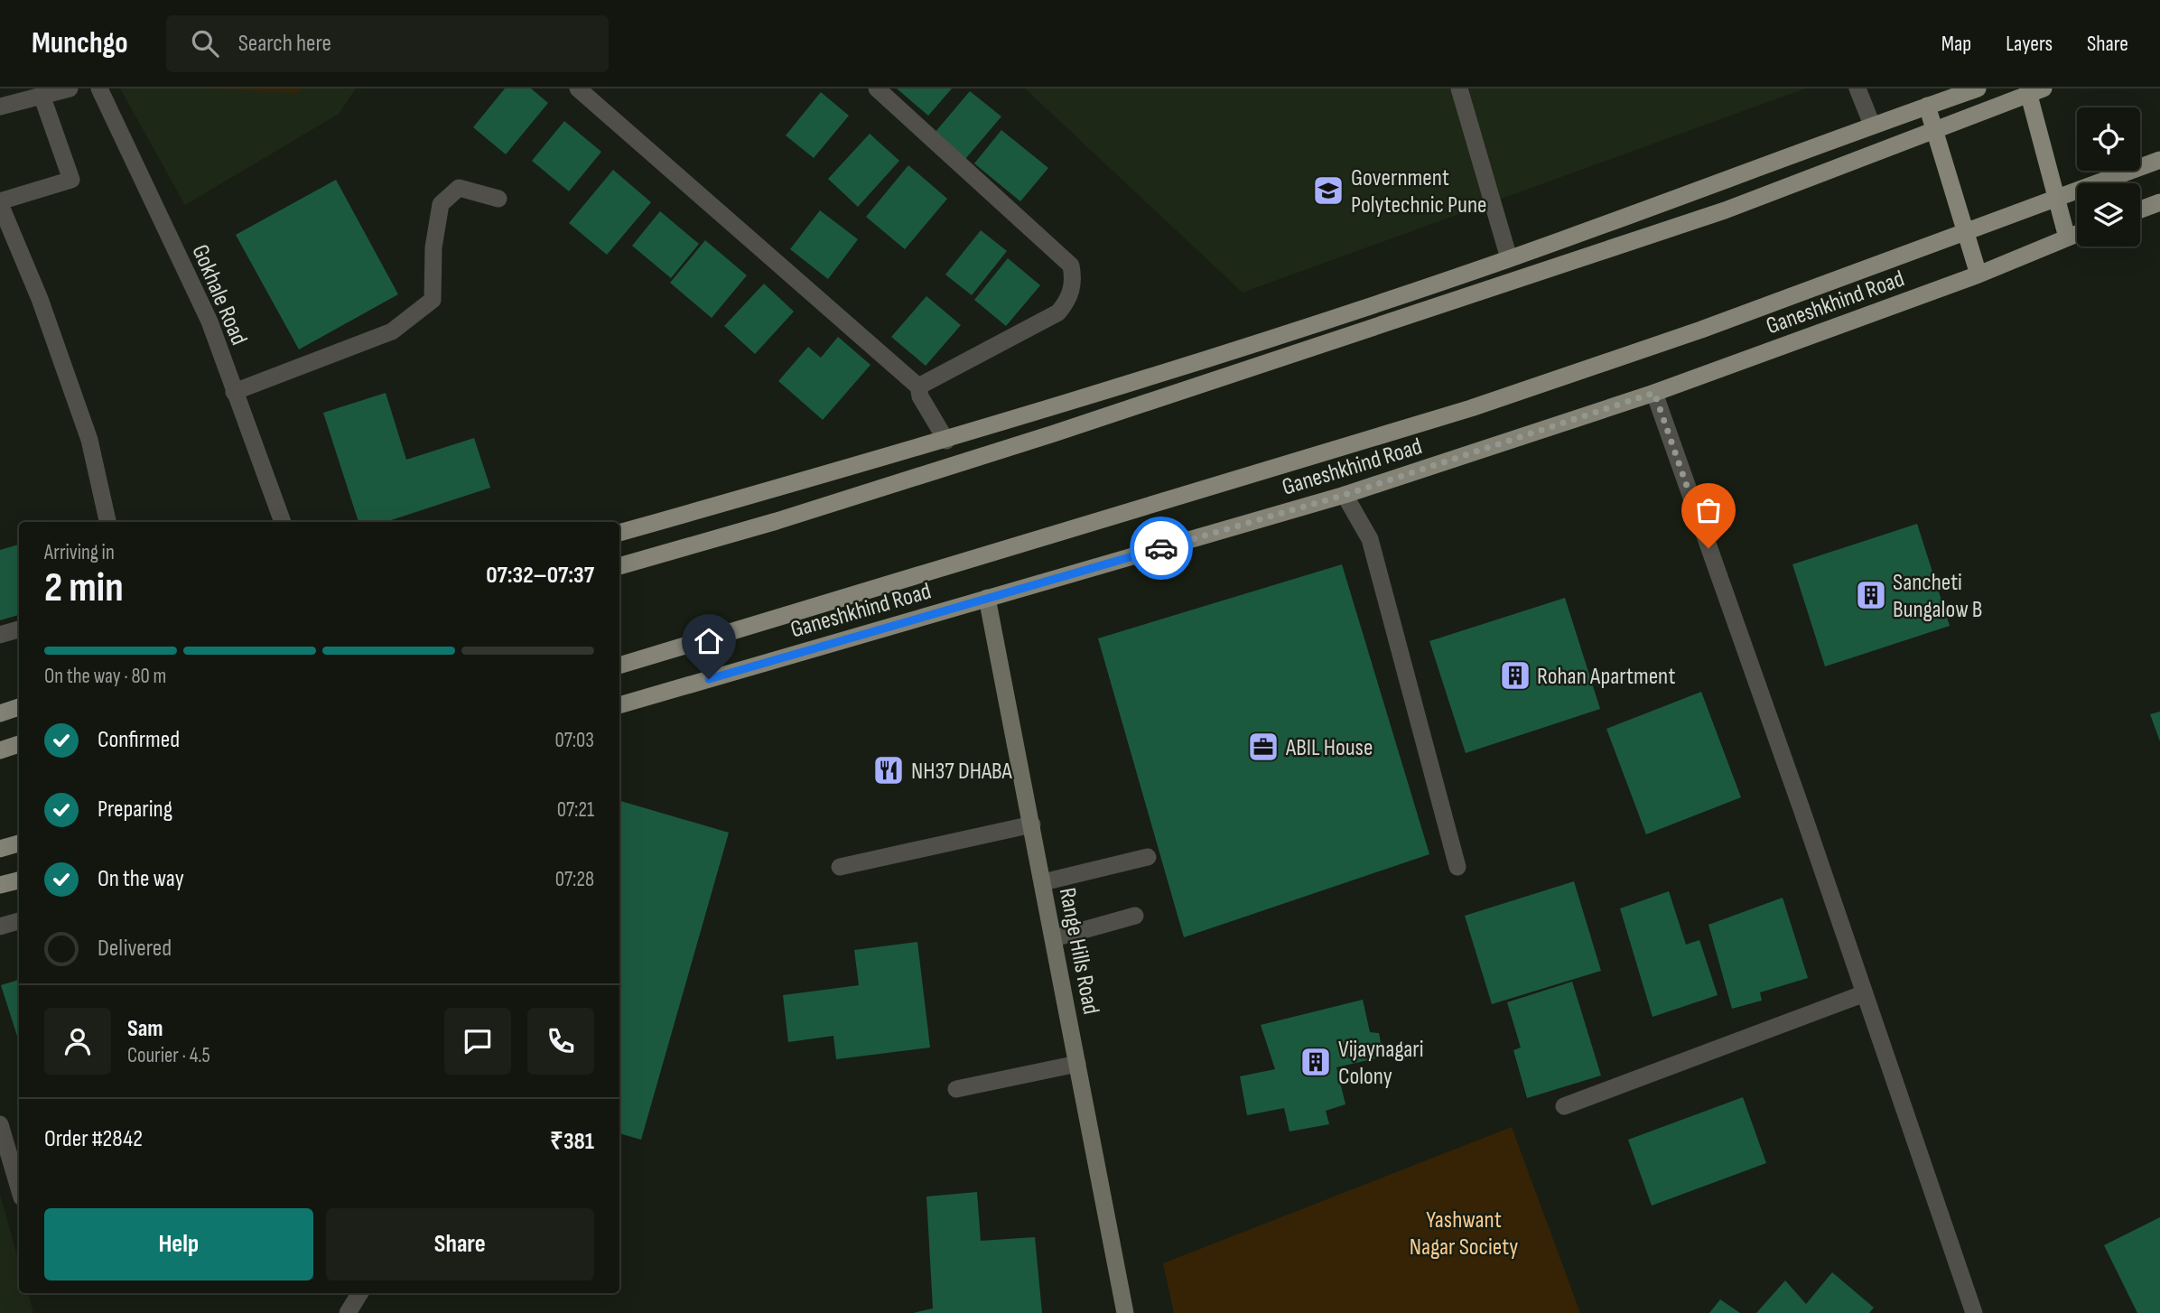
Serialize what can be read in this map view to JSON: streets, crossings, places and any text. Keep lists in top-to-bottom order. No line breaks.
{"streets":{"main road":["Ganeshkhind Road","Range Hills Road"],"street":["Gokhale Road"]},"crossings":[["Ganeshkhind Road","Range Hills Road"]],"parks":["Yashwant Nagar Society"],"places":{"school or university":["Government Polytechnic Pune"],"building":["Sancheti Bungalow B","Rohan Apartment","Vijaynagari Colony"],"office":["ABIL House"],"restaurant":["NH37 DHABA"]},"page":{"header":"Munchgo","search":"Search here","nav":["Map","Layers","Share"],"heading":["2 min","Arriving in","07:32–07:37"],"panel":["Sam","Courier · 4.5","Order #2842","₹381"],"bar":"On the way · 80 m","list":[["Confirmed","07:03"],["Preparing","07:21"],["On the way","07:28"],"Delivered"],"buttons":["Help","Share"]}}
